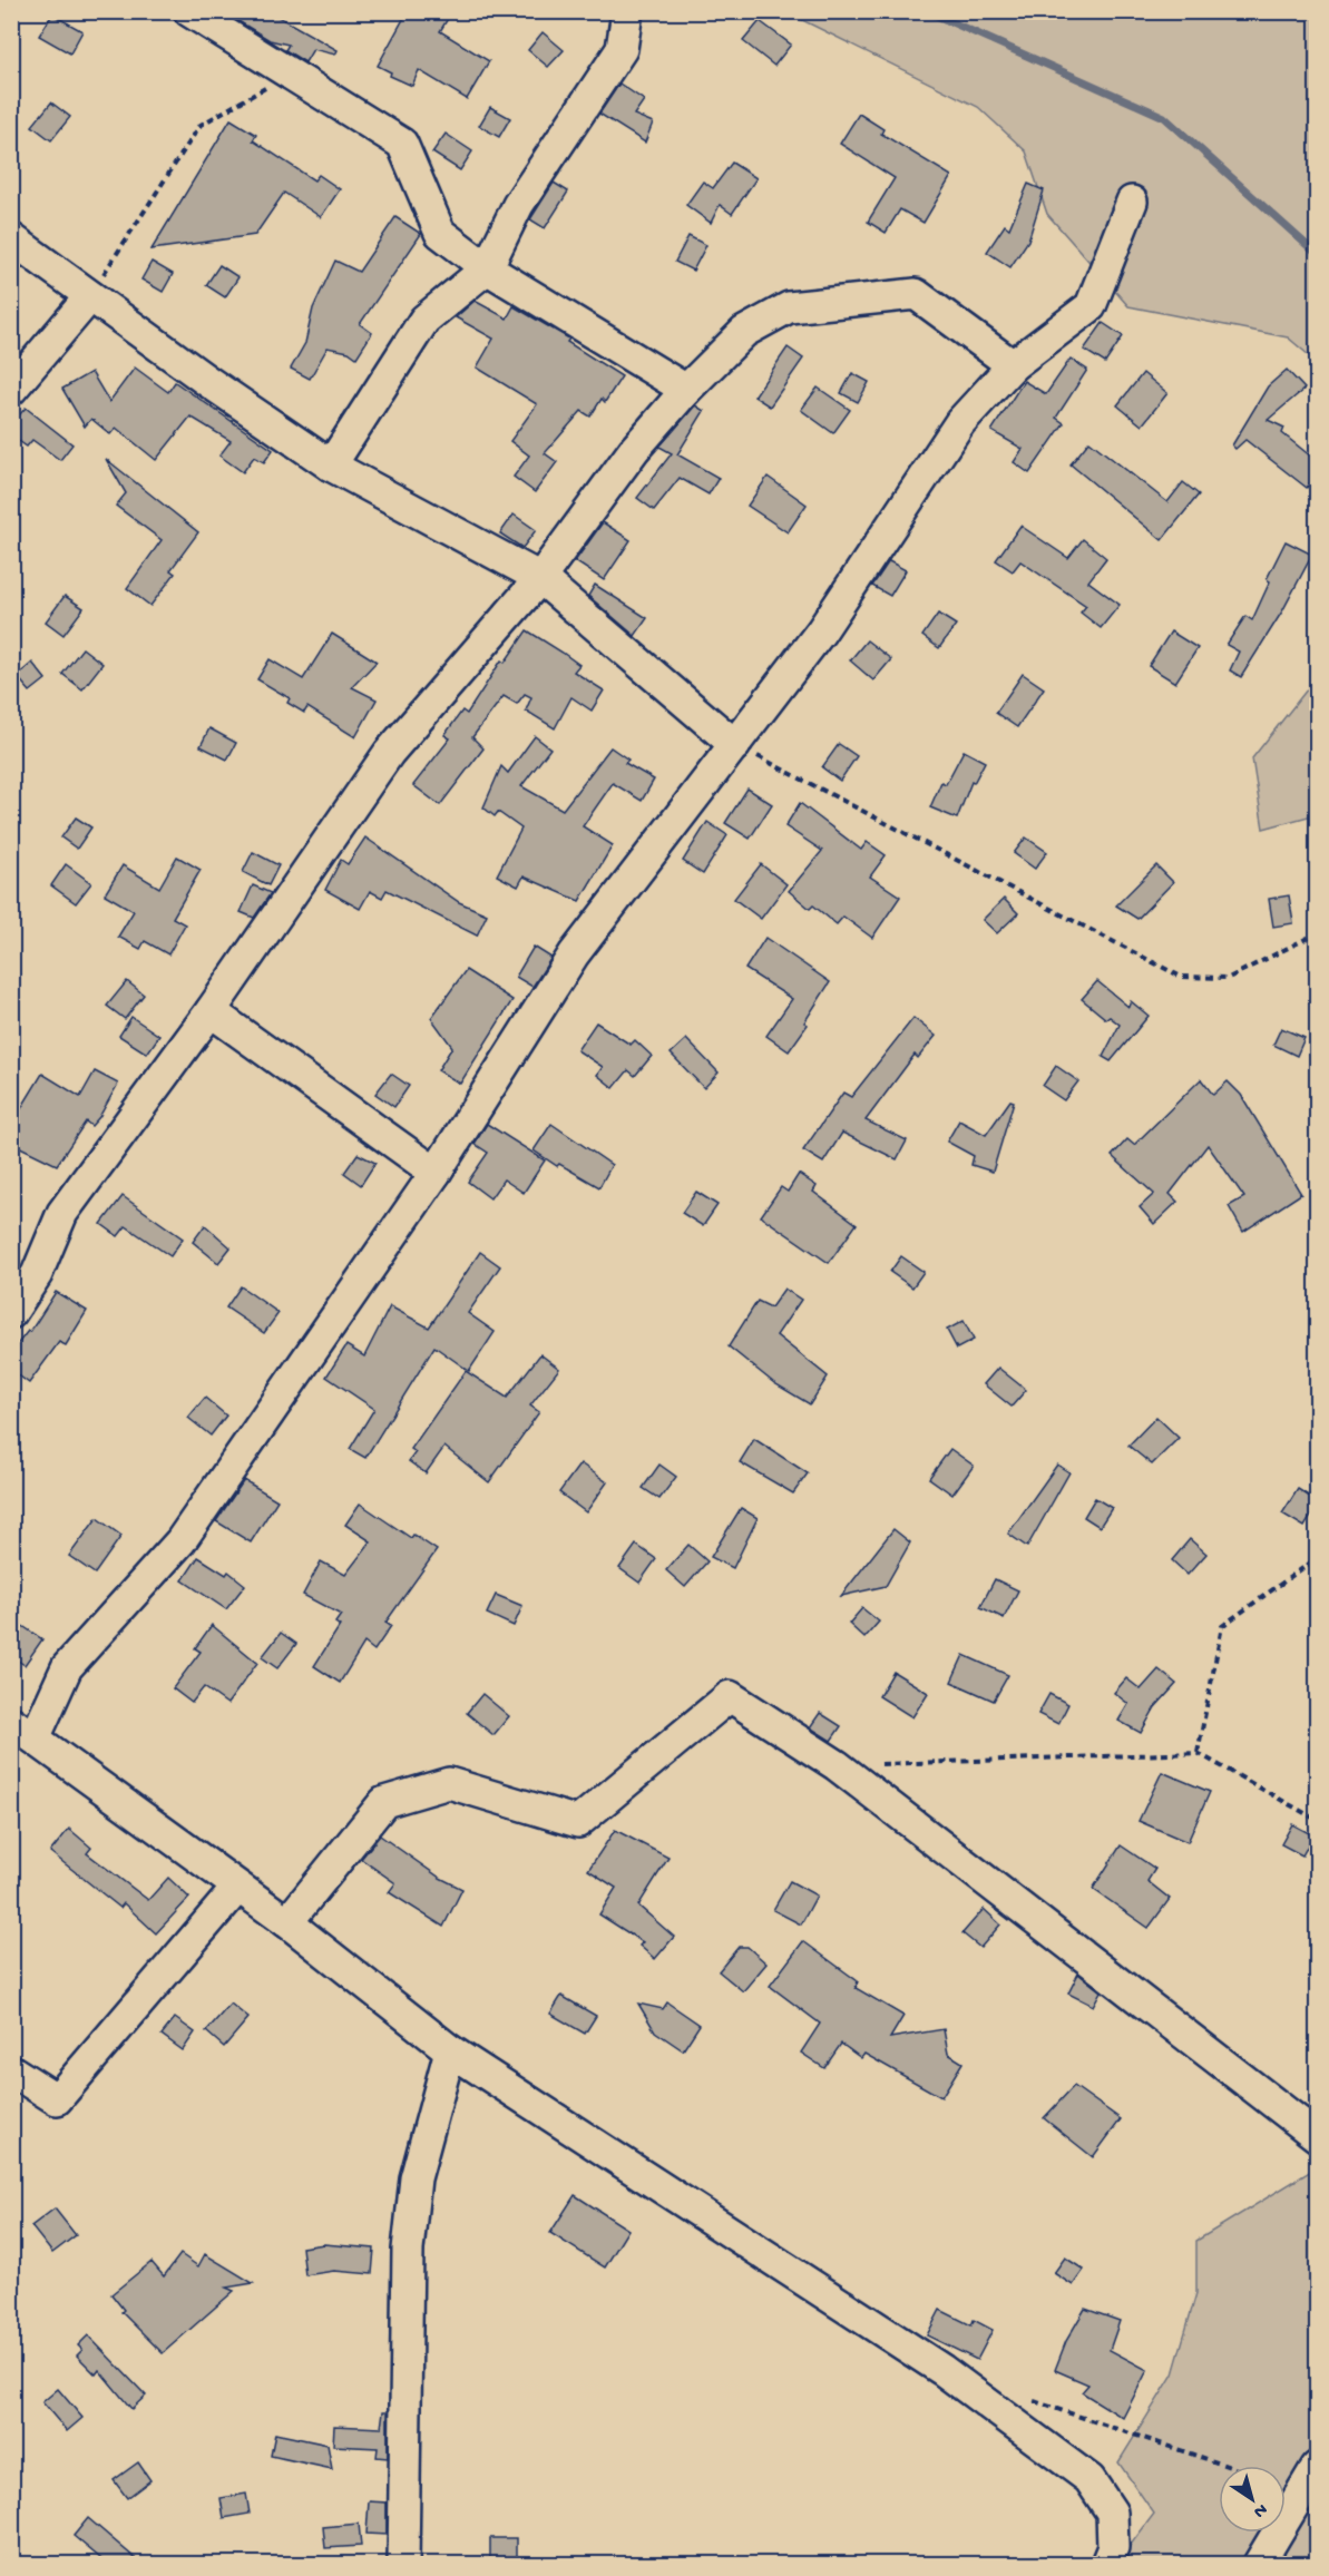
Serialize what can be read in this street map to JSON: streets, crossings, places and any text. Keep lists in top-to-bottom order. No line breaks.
{"north":"bottom right"}
